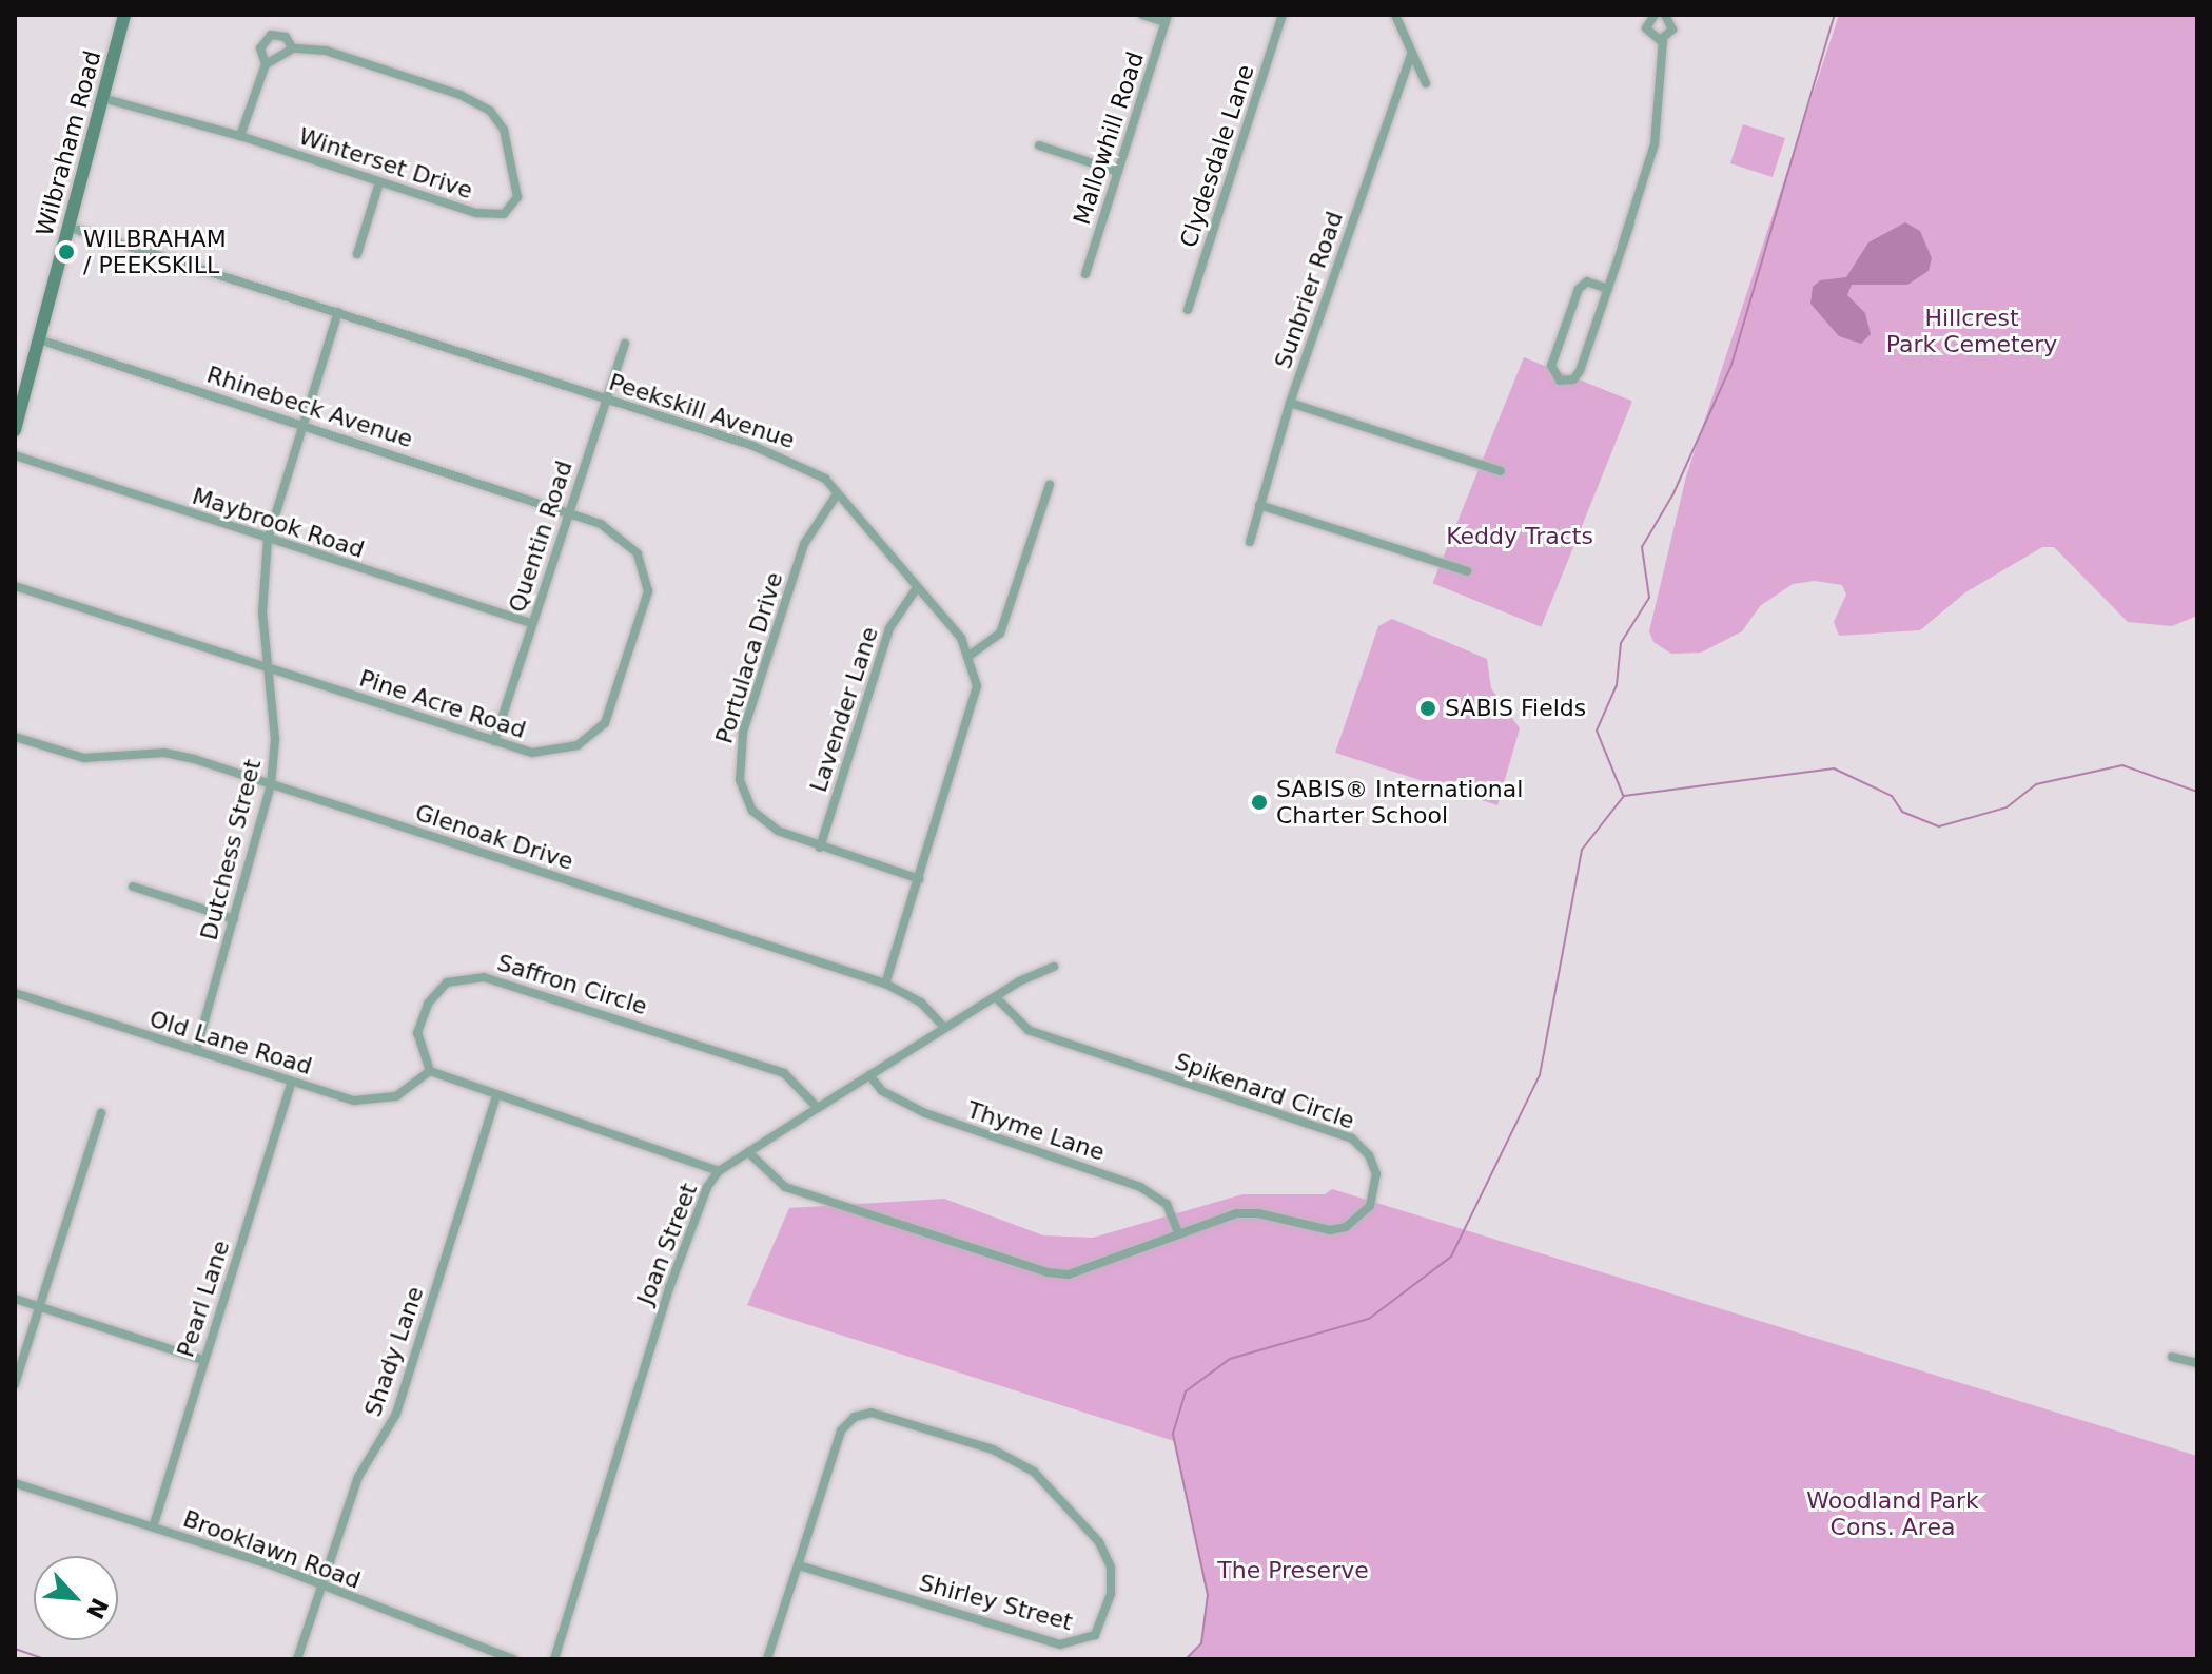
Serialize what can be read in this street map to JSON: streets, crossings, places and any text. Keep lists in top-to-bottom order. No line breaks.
{"streets":{"main road":["Wilbraham Road"],"street":["Mallowhill Road","Clydesdale Lane","Winterset Drive","Sunbrier Road","Rhinebeck Avenue","Peekskill Avenue","Maybrook Road","Quentin Road","Portulaca Drive","Pine Acre Road","Lavender Lane","Glenoak Drive","Dutchess Street","Saffron Circle","Old Lane Road","Spikenard Circle","Thyme Lane","Joan Street","Pearl Lane","Shady Lane","Brooklawn Road","Shirley Street"]},"crossings":[["Wilbraham Road","Winterset Drive"],["Wilbraham Road","Rhinebeck Avenue"],["Wilbraham Road","Peekskill Avenue"],["Rhinebeck Avenue","Quentin Road"],["Rhinebeck Avenue","Pine Acre Road"],["Rhinebeck Avenue","Dutchess Street"],["Peekskill Avenue","Quentin Road"],["Peekskill Avenue","Portulaca Drive"],["Peekskill Avenue","Lavender Lane"],["Peekskill Avenue","Dutchess Street"],["Maybrook Road","Quentin Road"],["Maybrook Road","Dutchess Street"],["Quentin Road","Pine Acre Road"],["Portulaca Drive","Lavender Lane"],["Pine Acre Road","Dutchess Street"],["Glenoak Drive","Dutchess Street"],["Glenoak Drive","Joan Street"],["Dutchess Street","Old Lane Road"],["Saffron Circle","Old Lane Road"],["Saffron Circle","Joan Street"],["Old Lane Road","Pearl Lane"],["Spikenard Circle","Thyme Lane"],["Spikenard Circle","Joan Street"],["Thyme Lane","Joan Street"],["Pearl Lane","Brooklawn Road"],["Shady Lane","Brooklawn Road"]],"parks":["Hillcrest Park Cemetery","Keddy Tracts","Woodland Park Cons. Area","The Preserve"],"places":["WILBRAHAM / PEEKSKILL","SABIS Fields","SABIS® International Charter School"],"north":"bottom right"}
